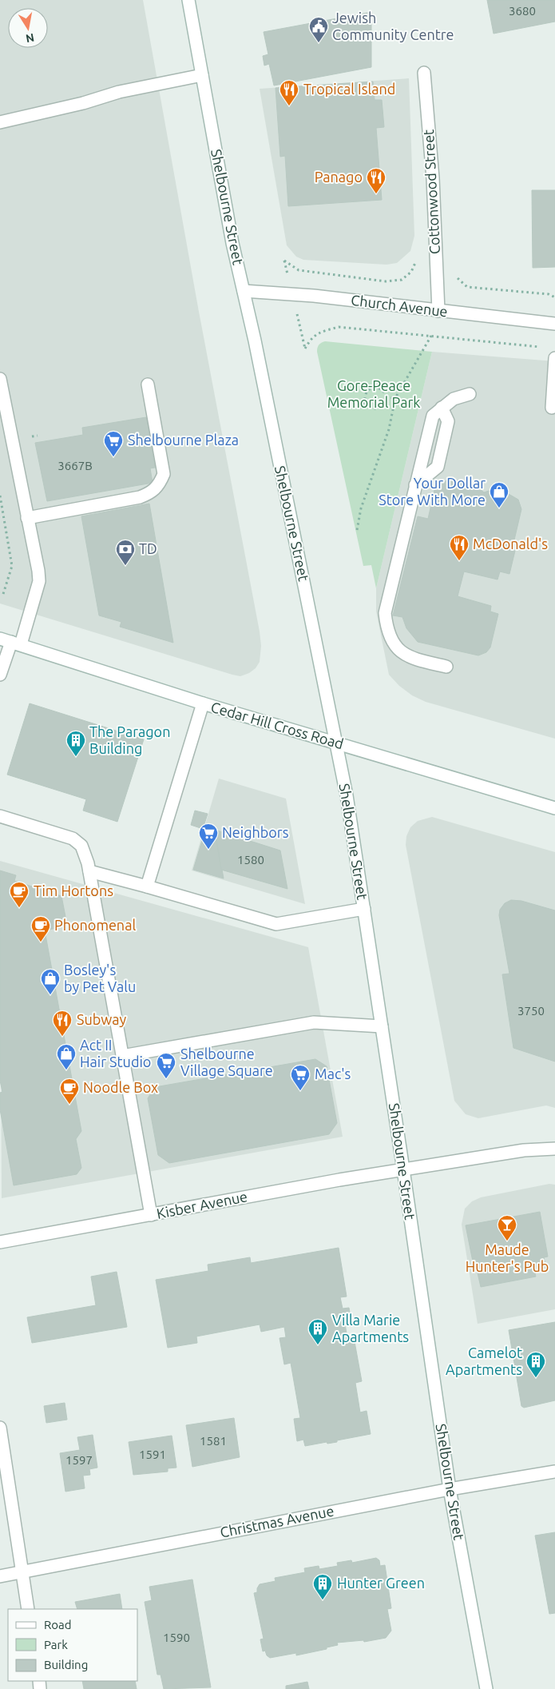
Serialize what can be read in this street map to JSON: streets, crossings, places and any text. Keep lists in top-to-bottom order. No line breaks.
{"streets":{"main road":["Cottonwood Street","Shelbourne Street","Church Avenue","Cedar Hill Cross Road","Kisber Avenue","Christmas Avenue"]},"crossings":[["Cottonwood Street","Church Avenue"],["Shelbourne Street","Church Avenue"],["Shelbourne Street","Cedar Hill Cross Road"],["Shelbourne Street","Kisber Avenue"],["Shelbourne Street","Christmas Avenue"]],"parks":["Gore-Peace Memorial Park"],"places":{"public building":["Jewish Community Centre"],"restaurant":["Tropical Island","Panago","McDonald's","Subway"],"supermarket":["Shelbourne Plaza","Neighbors","Shelbourne Village Square","Mac's"],"shop":["Your Dollar Store With More","Bosley's by Pet Valu","Act II Hair Studio"],"bank":["TD"],"building":["The Paragon Building","Villa Marie Apartments","Camelot Apartments","Hunter Green"],"cafe":["Tim Hortons","Phonomenal","Noodle Box"],"bar":["Maude Hunter's Pub"]},"house_numbers":["3680","3667B","1580","3750","1581","1591","1597","1590"],"legend":["Road","Park","Building"],"north":"bottom"}
